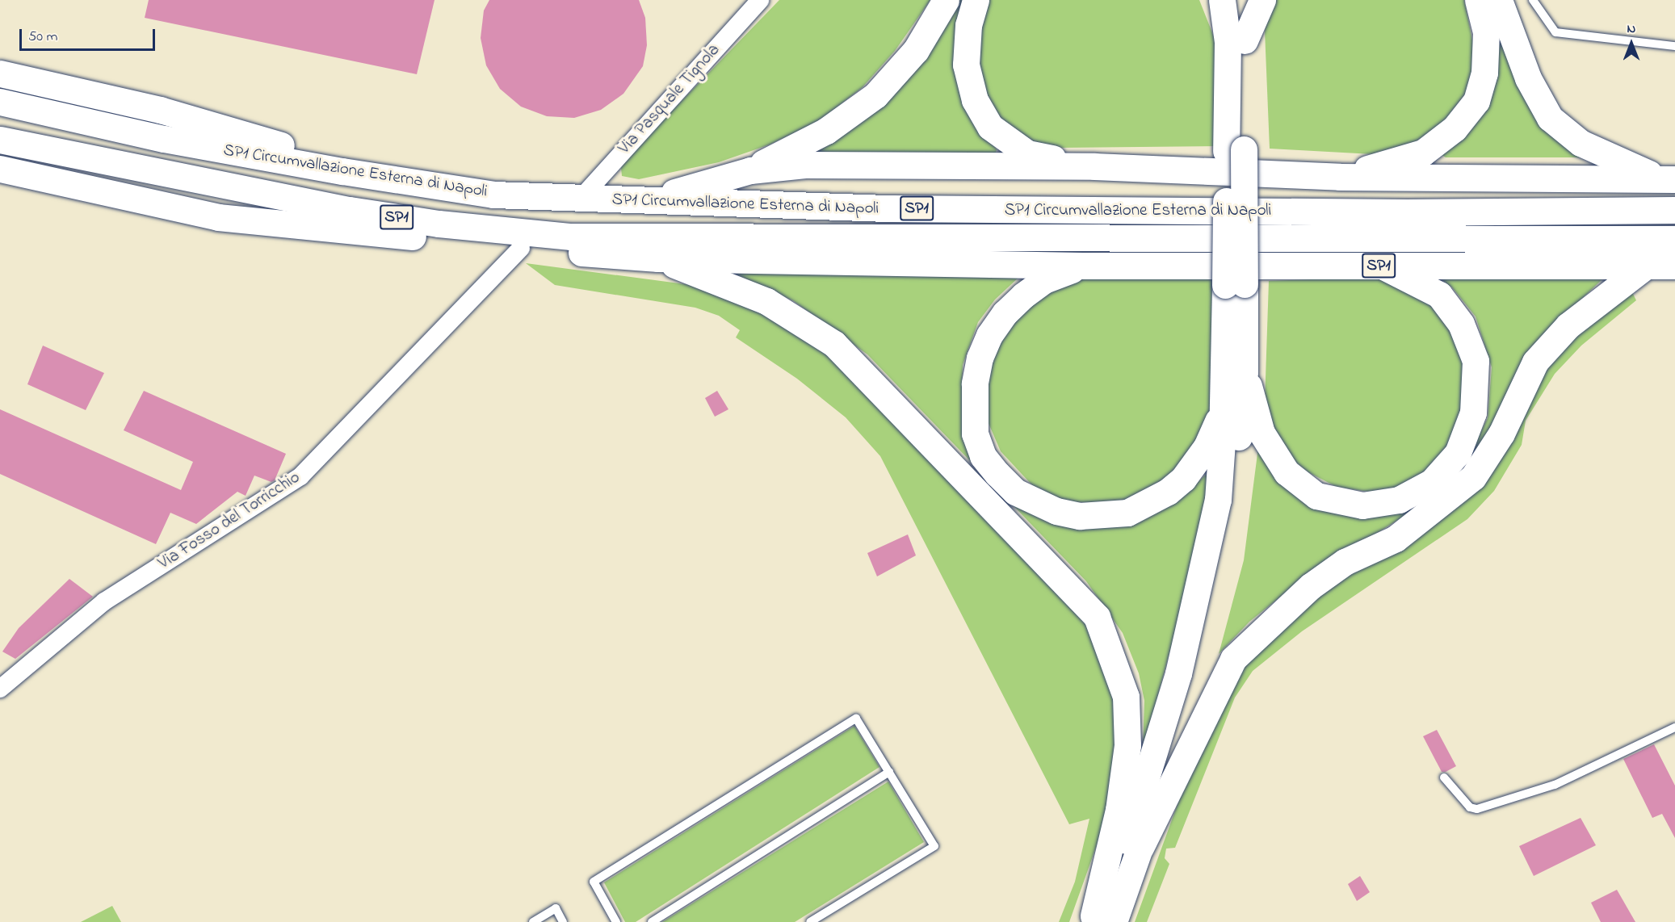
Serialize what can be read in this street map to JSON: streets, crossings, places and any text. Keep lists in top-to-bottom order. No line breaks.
{"streets":{"highway":["SP1 Circumvallazione Esterna di Napoli","SP1"],"street":["Via Pasquale Tignola","Via Fosso del Torricchio"]},"crossings":[["Via Pasquale Tignola","SP1 Circumvallazione Esterna di Napoli"],["SP1 Circumvallazione Esterna di Napoli","SP1"]],"scale_bar":"50 m","north":"top"}
